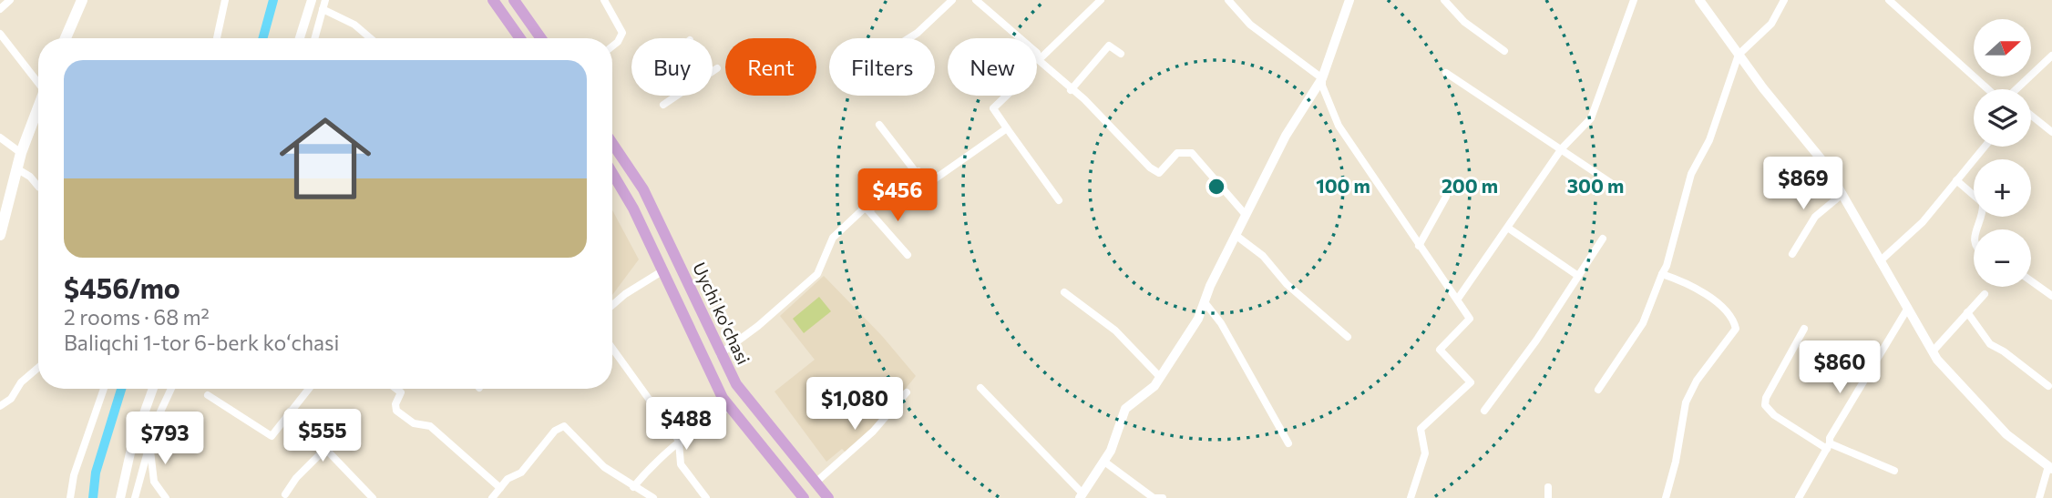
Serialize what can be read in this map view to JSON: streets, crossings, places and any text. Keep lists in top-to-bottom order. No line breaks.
{"streets":{"main road":["Uychi ko'chasi"]},"north":"right","page":{"map_buttons":["+","−"],"chip":["Buy","Rent","Filters","New"],"list":[{"name":"$456/mo","note":"2 rooms · 68 m² · Baliqchi 1-tor 6-berk koʻchasi"}],"price":["$869","$456","$860","$1,080","$488","$555","$793"]},"rings":["100 m","200 m","300 m"]}
